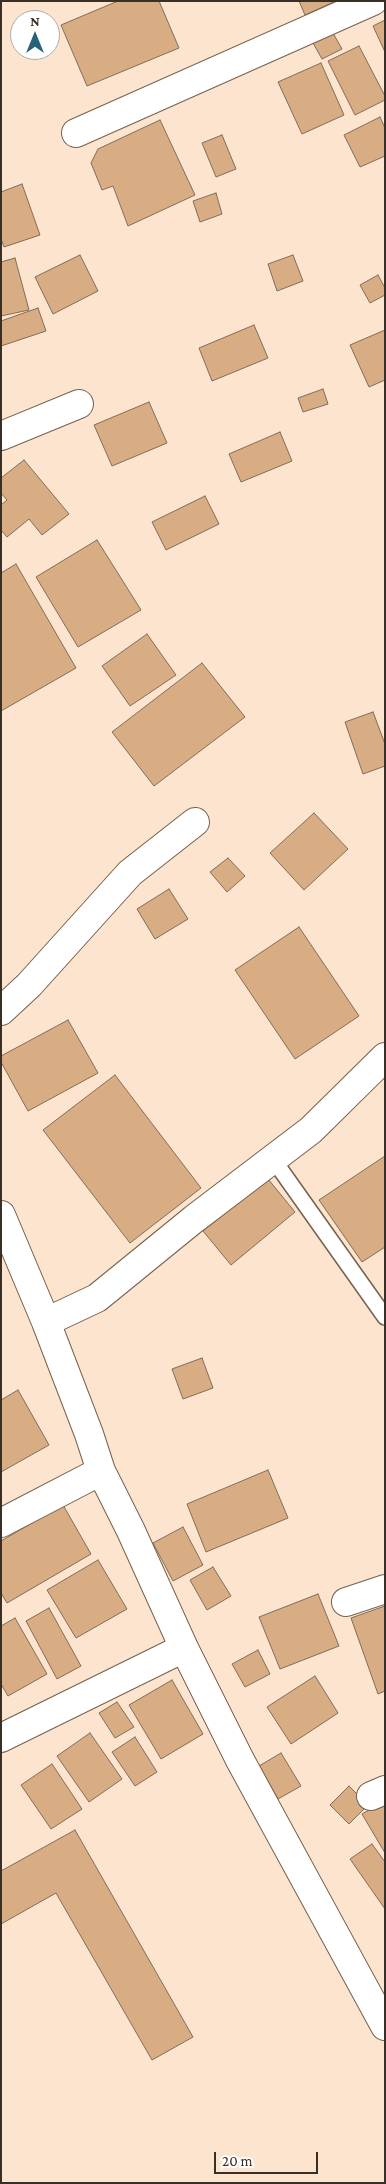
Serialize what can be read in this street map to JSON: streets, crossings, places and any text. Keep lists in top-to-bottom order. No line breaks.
{"scale_bar":"20 m","north":"top"}
